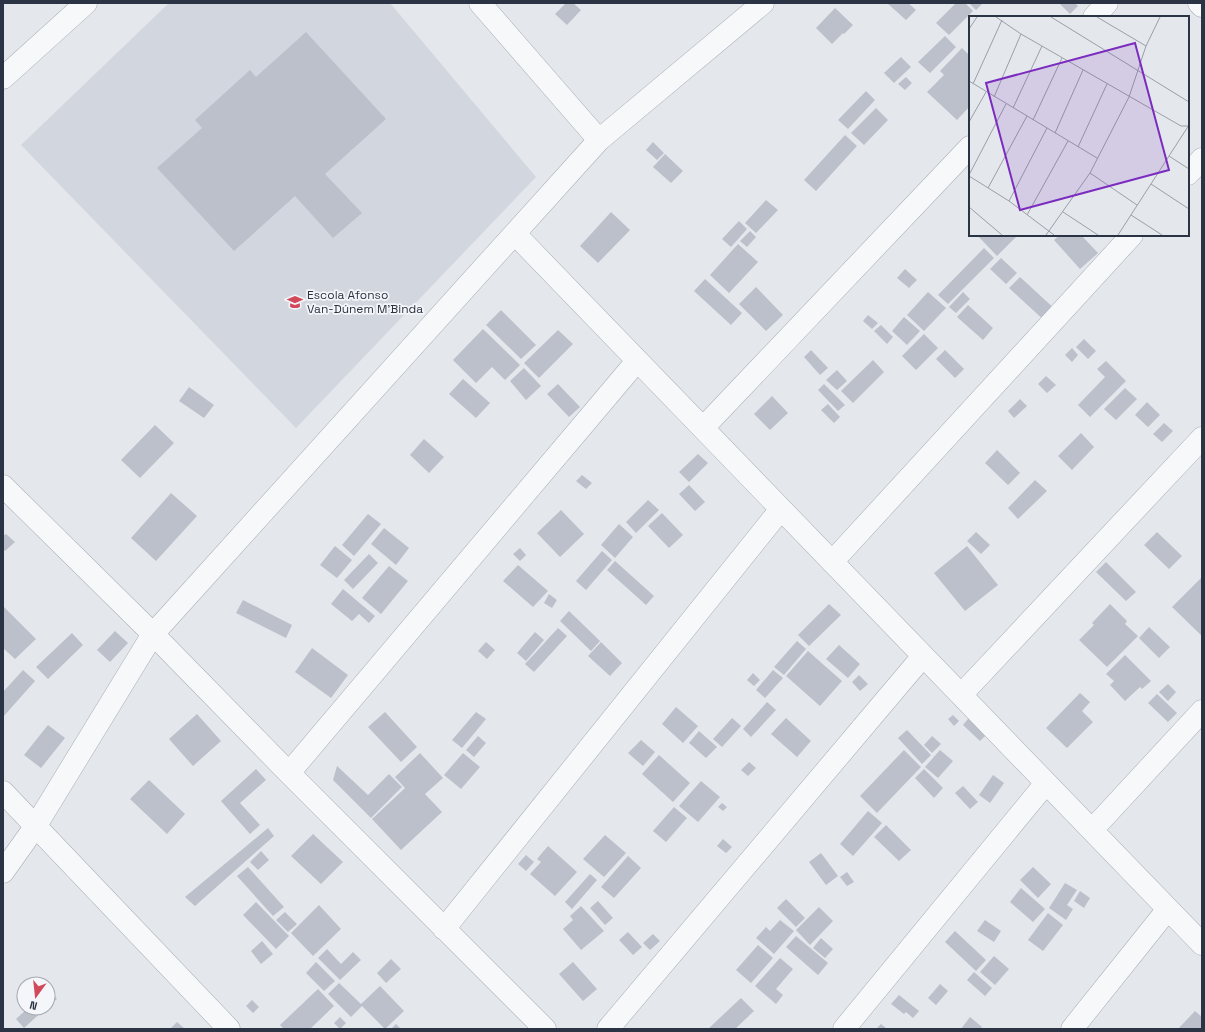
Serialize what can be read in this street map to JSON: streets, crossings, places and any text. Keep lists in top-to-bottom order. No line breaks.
{"places":{"school or university":["Escola Afonso Van-Dúnem M’Binda"]},"north":"bottom"}
